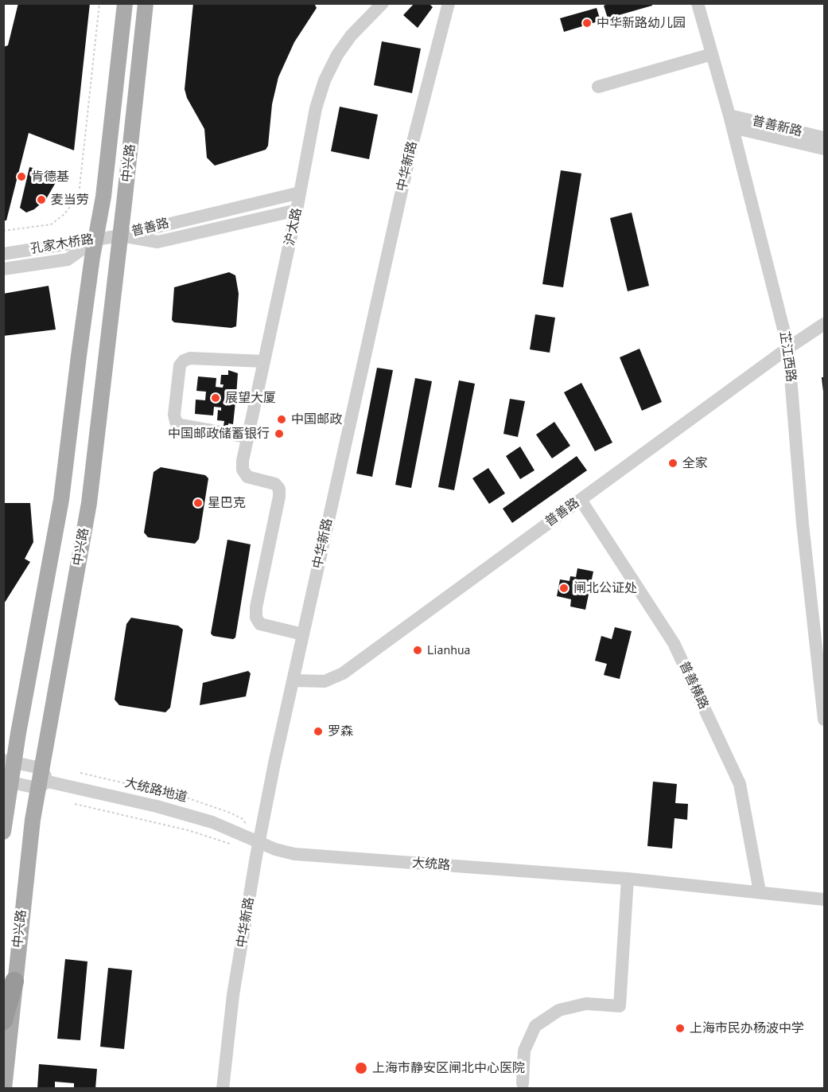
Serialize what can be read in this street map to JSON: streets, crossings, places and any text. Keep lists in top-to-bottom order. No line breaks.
{"streets":{"main road":["中兴路"],"street":["普善新路","中华新路","沪太路","普善路","孔家木桥路","芷江西路","普善横路","大统路"],"path":["大统路地道"]},"crossings":[["普善新路","芷江西路"],["中兴路","普善路"],["中兴路","孔家木桥路"],["中兴路","大统路"],["中华新路","沪太路"],["中华新路","普善路"],["中华新路","大统路"],["沪太路","普善路"],["普善路","孔家木桥路"],["普善路","芷江西路"],["普善路","普善横路"],["普善横路","大统路"]],"places":["中华新路幼儿园","肯德基","麦当劳","展望大厦","中国邮政","中国邮政储蓄银行","全家","星巴克","闸北公证处","Lianhua","罗森","上海市民办杨波中学","上海市静安区闸北中心医院"]}
